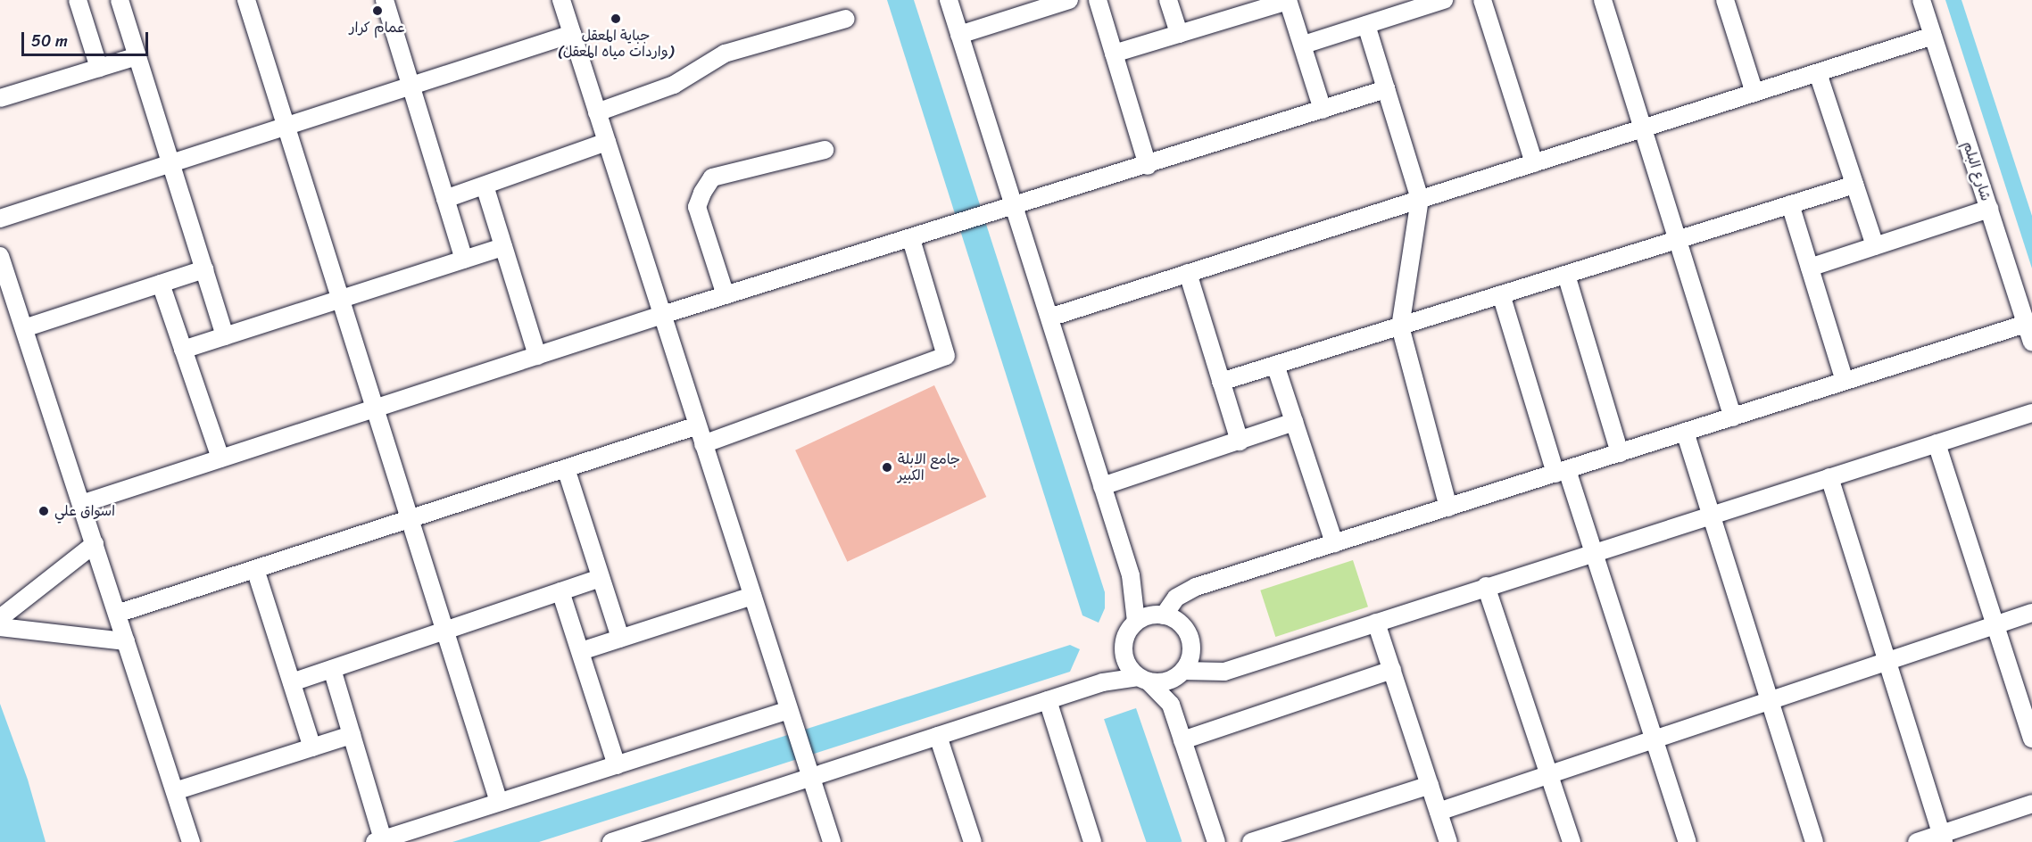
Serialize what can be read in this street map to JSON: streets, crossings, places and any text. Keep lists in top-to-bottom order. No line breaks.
{"streets":{"street":["شارع البلم"]},"places":["عمام كرار","جباية المعقل (واردات مياه المعقل)","جامع الابلة الكبير","اسواق علي"],"scale_bar":"50 m"}
